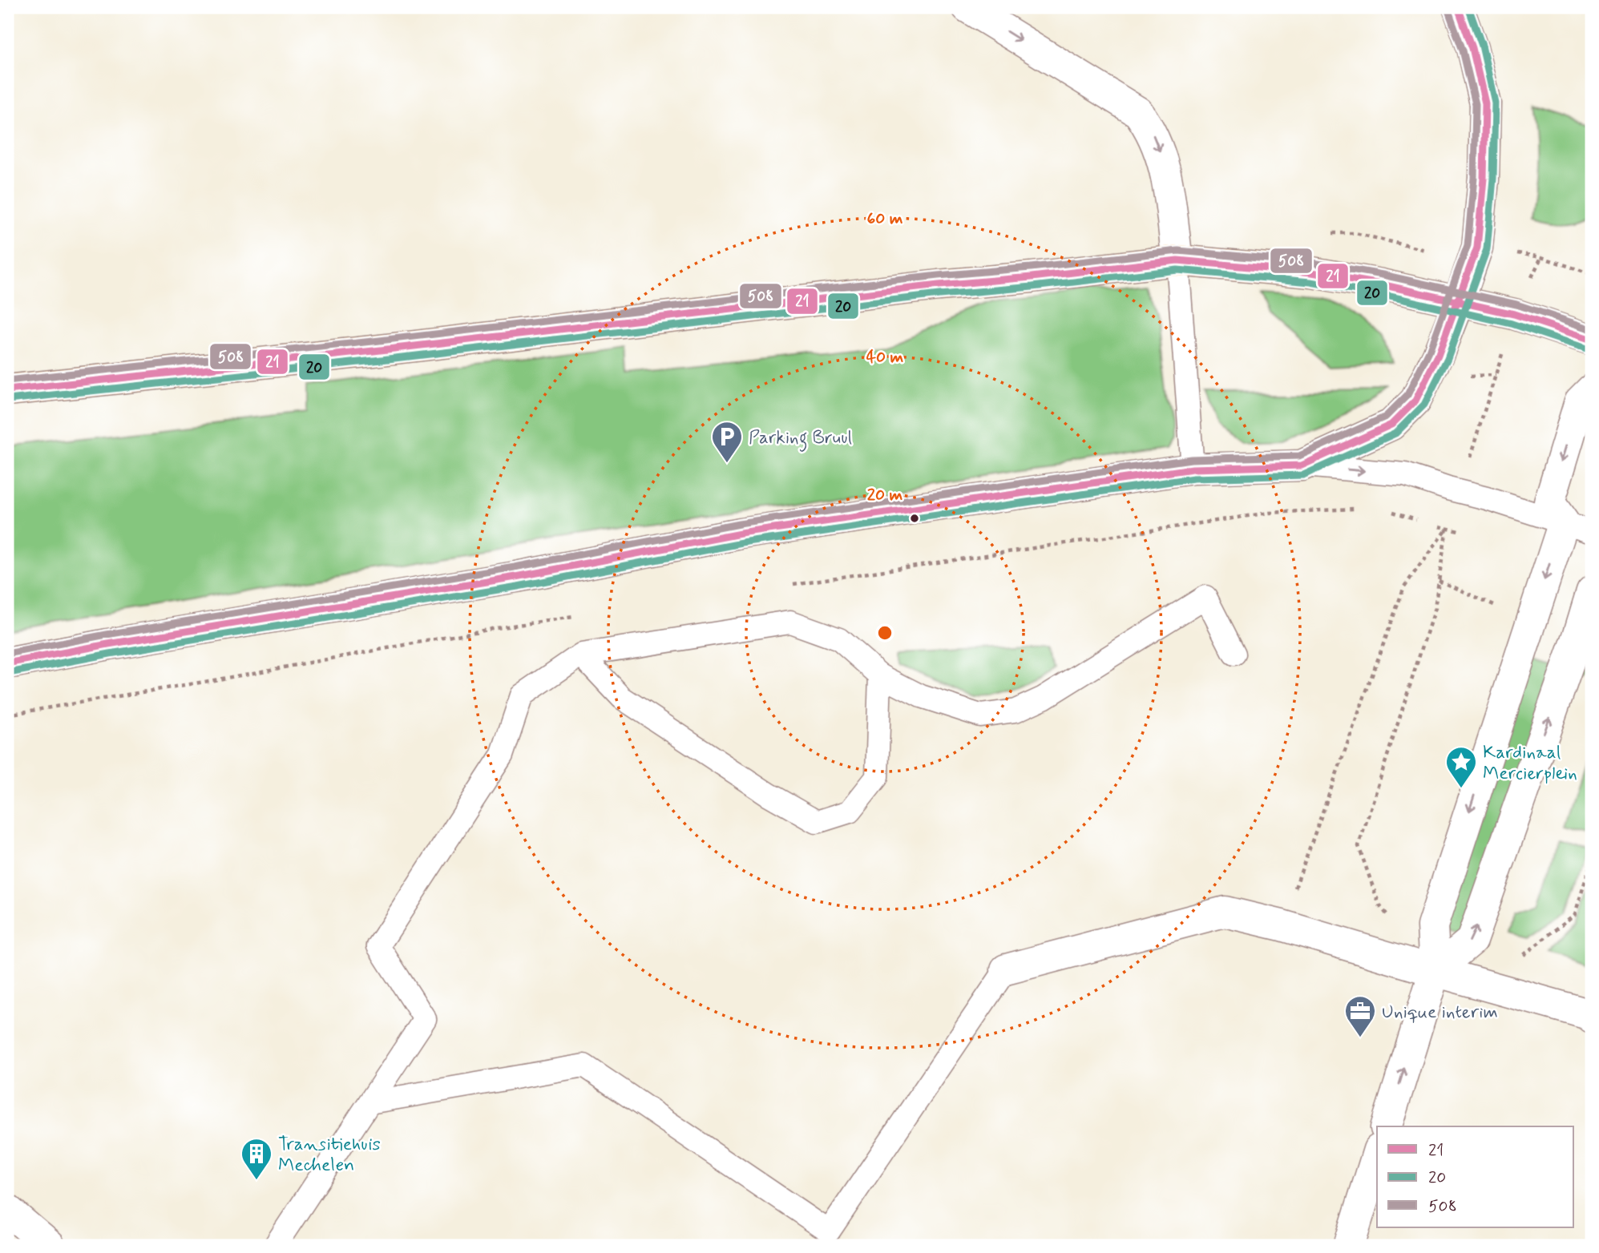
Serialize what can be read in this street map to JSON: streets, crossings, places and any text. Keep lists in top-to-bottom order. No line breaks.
{"places":{"parking":["Parking Bruul"],"place":["Kardinaal Mercierplein"],"office":["Unique interim"],"building":["Transitiehuis Mechelen"]},"lines":["transit line 21","transit line 20","transit line 508"],"legend":["21","20","508"],"rings":["60 m","40 m","20 m"]}
